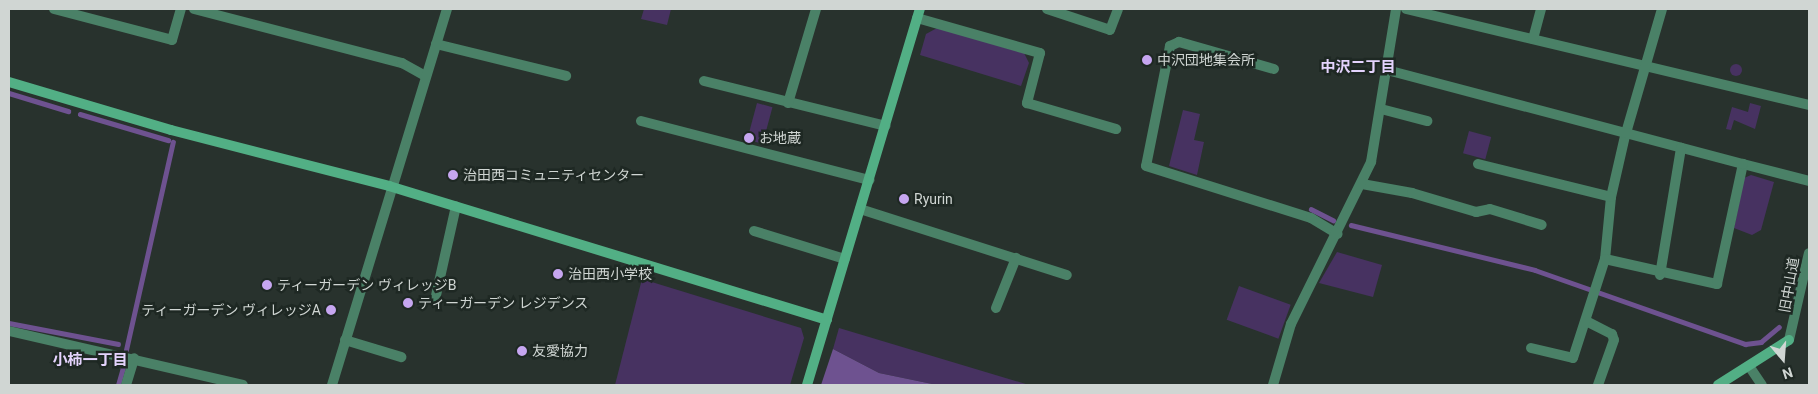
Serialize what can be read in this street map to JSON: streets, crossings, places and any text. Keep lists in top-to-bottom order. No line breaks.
{"streets":{"street":["旧中山道"]},"districts":["中沢二丁目","小柿一丁目"],"places":["中沢団地集会所","お地蔵","治田西コミュニティセンター","Ryurin","治田西小学校","ティーガーデン ヴィレッジB","ティーガーデン レジデンス","ティーガーデン ヴィレッジA","友愛協力"],"north":"bottom"}
